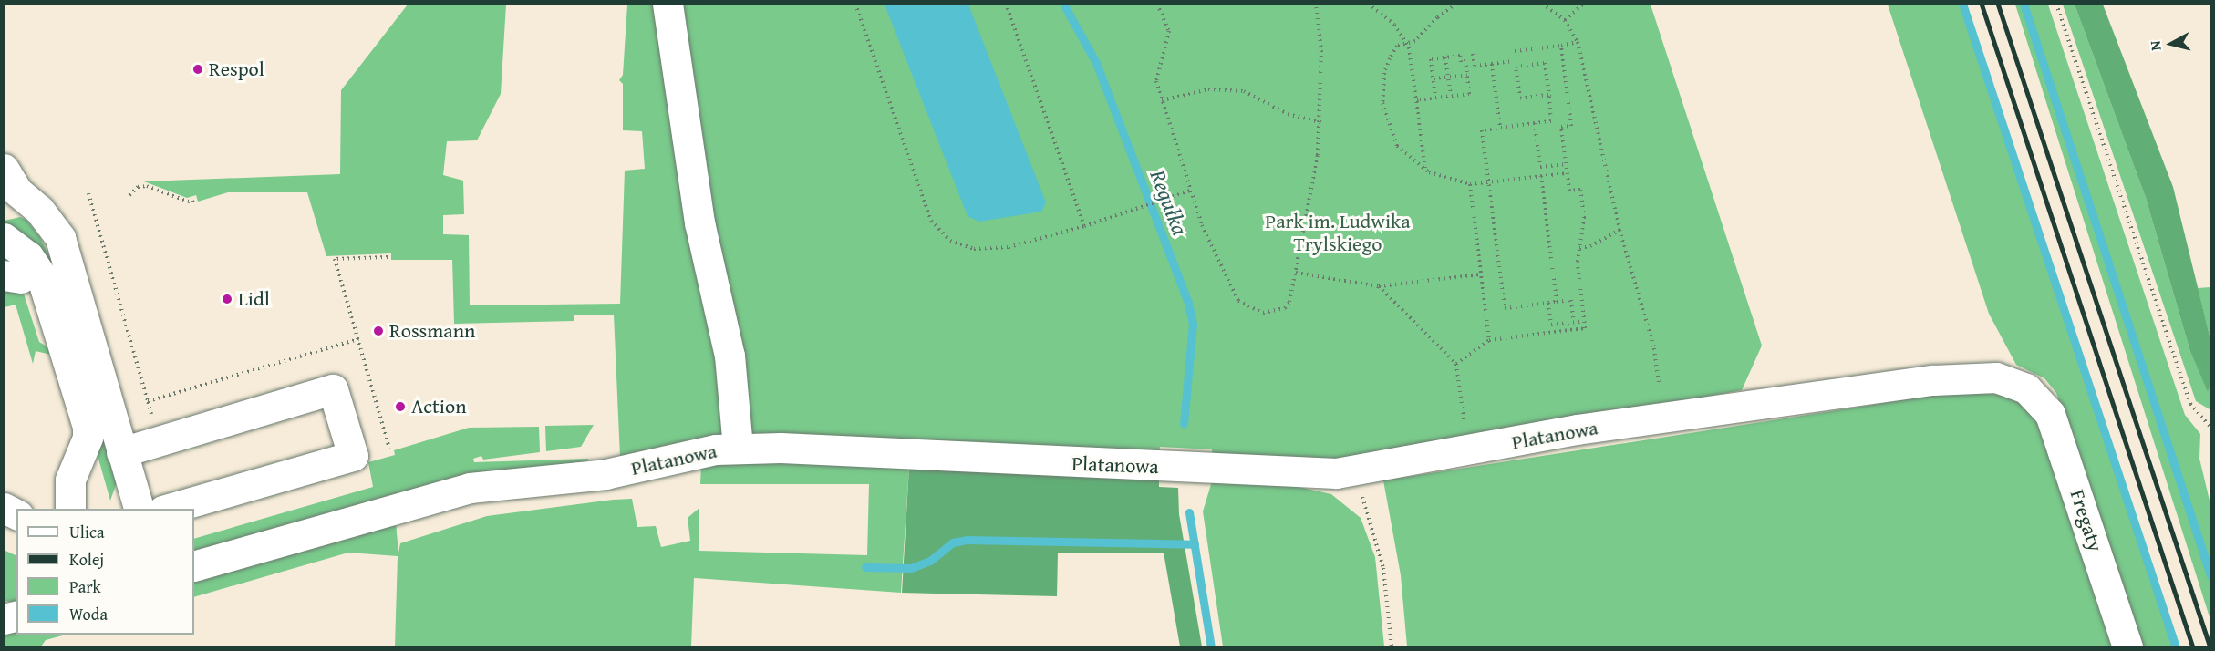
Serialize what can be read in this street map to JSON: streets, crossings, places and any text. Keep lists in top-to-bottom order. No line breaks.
{"streets":{"street":["Platanowa","Fregaty"]},"crossings":[["Platanowa","Fregaty"]],"water":["Regułka"],"parks":["Park im. Ludwika Trylskiego"],"places":["Respol","Lidl","Rossmann","Action"],"legend":["Ulica","Kolej","Park","Woda"],"north":"left"}
